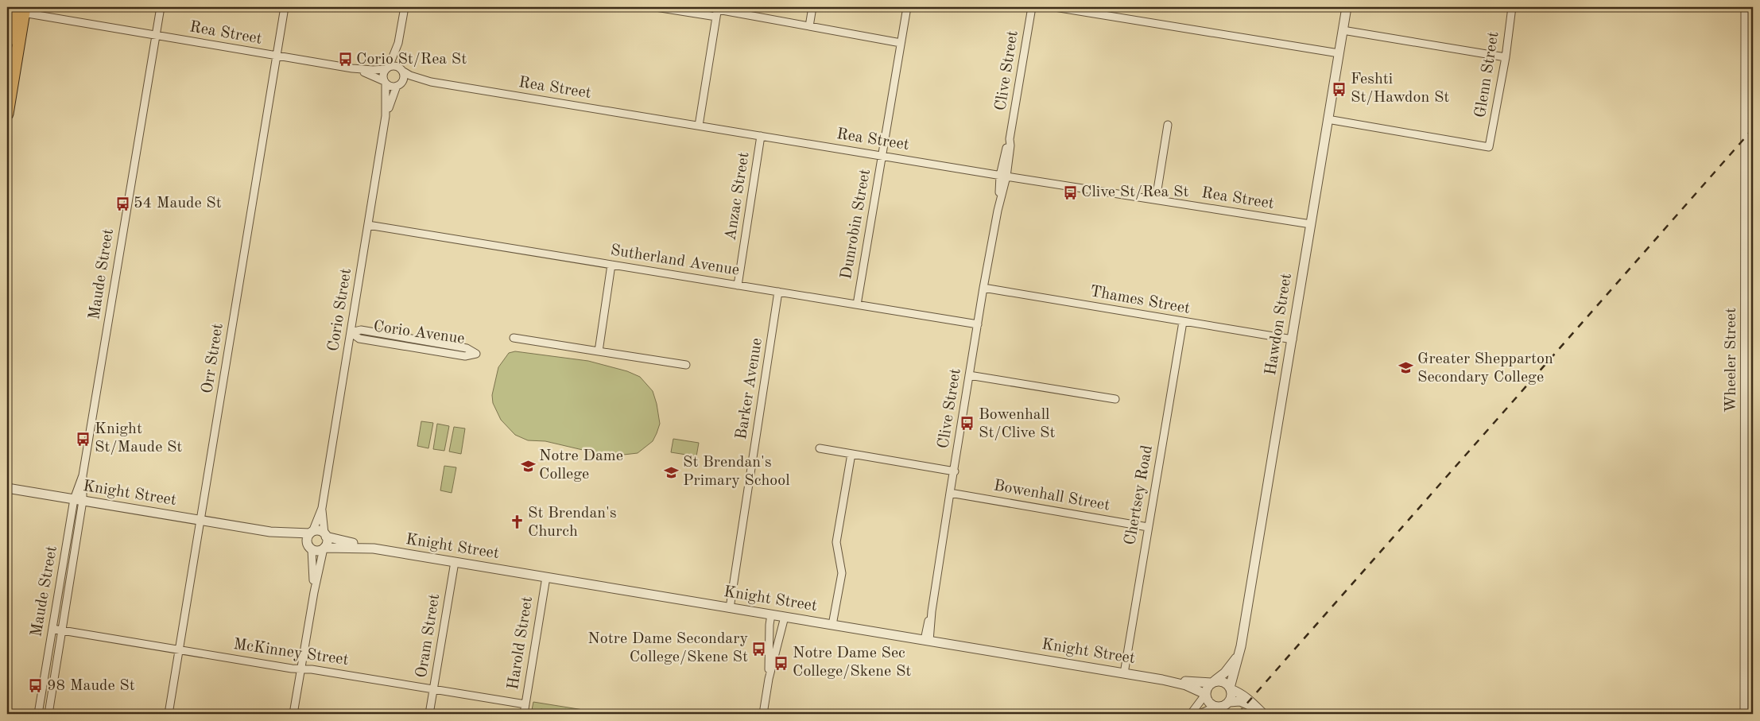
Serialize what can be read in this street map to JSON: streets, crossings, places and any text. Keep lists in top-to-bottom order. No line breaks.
{"streets":{"street":["Rea Street","Clive Street","Glenn Street","Anzac Street","Dunrobin Street","Sutherland Avenue","Maude Street","Thames Street","Corio Street","Hawdon Street","Corio Avenue","Orr Street","Wheeler Street","Barker Avenue","Knight Street","Chertsey Road","Bowenhall Street","Oram Street","Harold Street","McKinney Street"]},"crossings":[["Rea Street","Clive Street"],["Rea Street","Anzac Street"],["Rea Street","Dunrobin Street"],["Rea Street","Maude Street"],["Rea Street","Corio Street"],["Rea Street","Hawdon Street"],["Rea Street","Orr Street"],["Clive Street","Sutherland Avenue"],["Clive Street","Thames Street"],["Clive Street","Knight Street"],["Clive Street","Bowenhall Street"],["Glenn Street","Hawdon Street"],["Anzac Street","Sutherland Avenue"],["Dunrobin Street","Sutherland Avenue"],["Sutherland Avenue","Corio Street"],["Sutherland Avenue","Barker Avenue"],["Maude Street","Knight Street"],["Maude Street","McKinney Street"],["Thames Street","Hawdon Street"],["Thames Street","Chertsey Road"],["Corio Street","Corio Avenue"],["Corio Street","Knight Street"],["Hawdon Street","Knight Street"],["Orr Street","Knight Street"],["Orr Street","McKinney Street"],["Barker Avenue","Knight Street"],["Knight Street","Chertsey Road"],["Knight Street","Oram Street"],["Knight Street","Harold Street"],["Chertsey Road","Bowenhall Street"],["Oram Street","McKinney Street"],["Harold Street","McKinney Street"]],"places":{"bus stop":["Corio St/Rea St","Feshti St/Hawdon St","Clive St/Rea St","54 Maude St","Bowenhall St/Clive St","Knight St/Maude St","Notre Dame Secondary College/Skene St","Notre Dame Sec College/Skene St","98 Maude St"],"school or university":["Greater Shepparton Secondary College","Notre Dame College","St Brendan's Primary School"],"church":["St Brendan's Church"]}}
